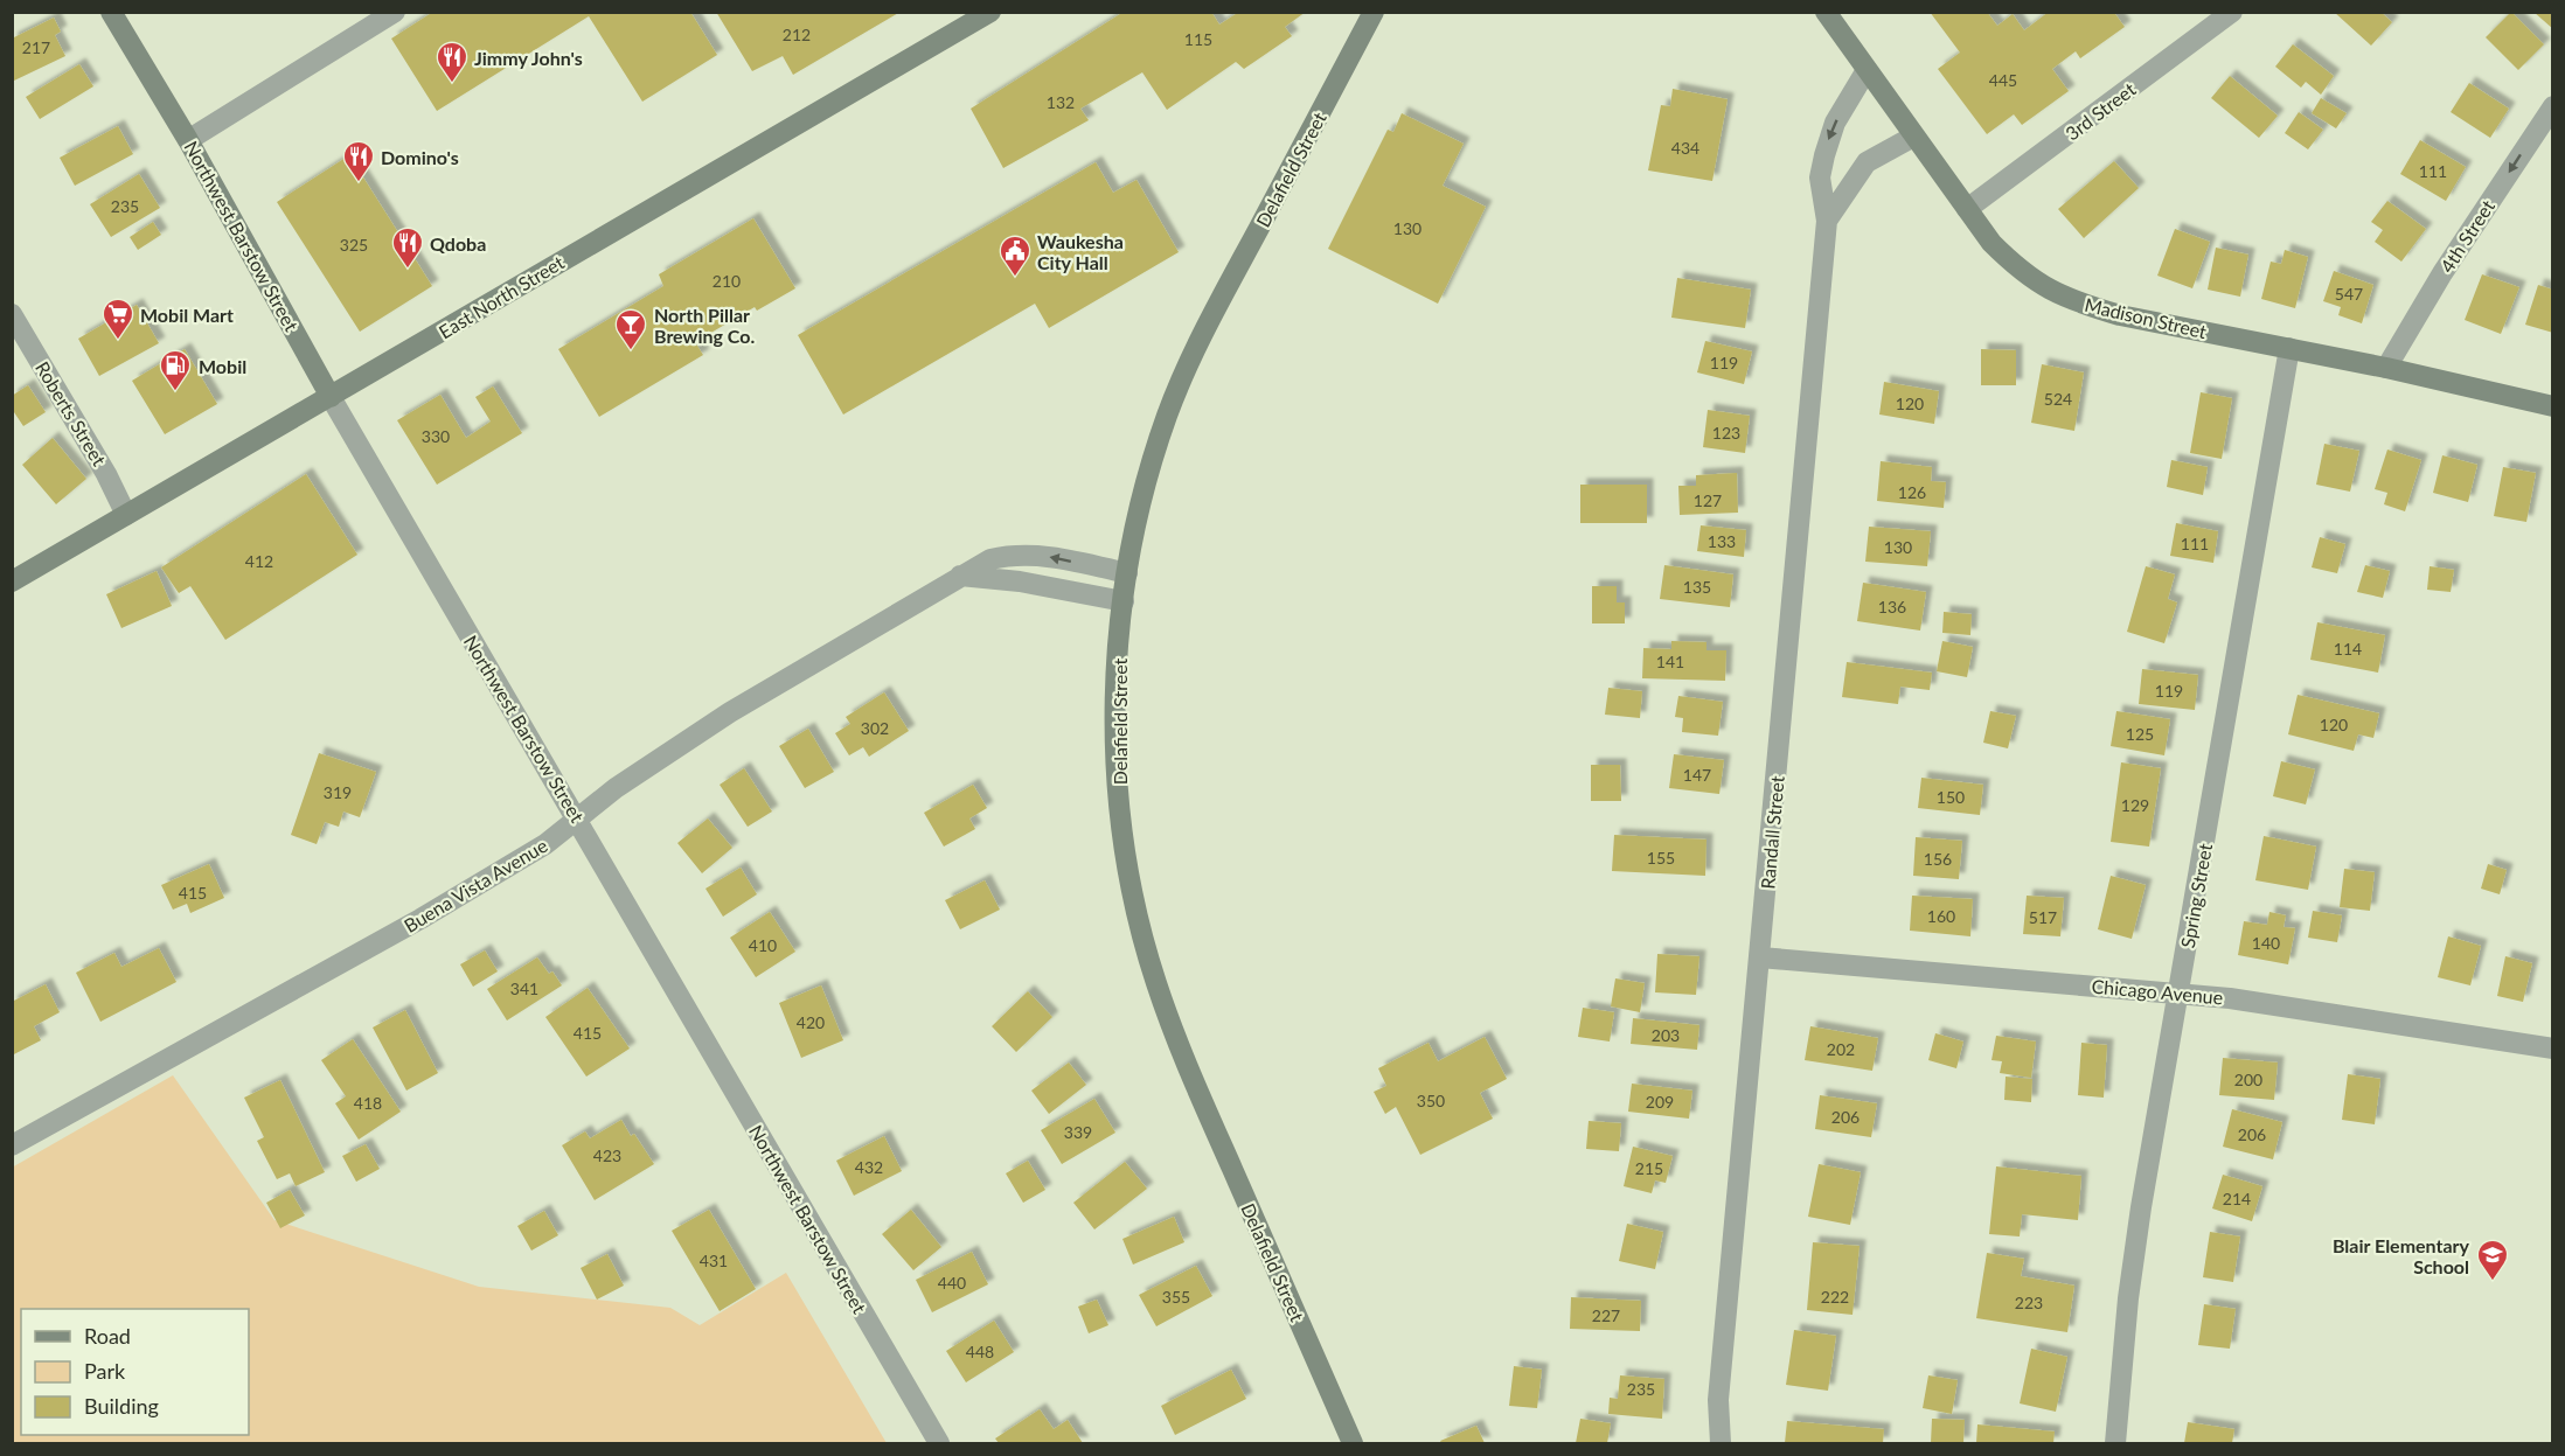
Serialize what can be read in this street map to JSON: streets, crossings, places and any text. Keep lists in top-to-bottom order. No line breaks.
{"streets":{"street":["3rd Street","Delafield Street","Northwest Barstow Street","4th Street","East North Street","Madison Street","Roberts Street","Randall Street","Buena Vista Avenue","Spring Street","Chicago Avenue"]},"crossings":[["3rd Street","Madison Street"],["Delafield Street","Buena Vista Avenue"],["Northwest Barstow Street","East North Street"],["Northwest Barstow Street","Buena Vista Avenue"],["4th Street","Madison Street"],["East North Street","Roberts Street"],["Madison Street","Randall Street"],["Madison Street","Spring Street"],["Randall Street","Chicago Avenue"],["Spring Street","Chicago Avenue"]],"one_way":["4th Street"],"places":{"restaurant":["Jimmy John's","Domino's","Qdoba"],"public building":["Waukesha City Hall"],"supermarket":["Mobil Mart"],"bar":["North Pillar Brewing Co."],"fuel station":["Mobil"],"school or university":["Blair Elementary School"]},"house_numbers":["212","115","217","445","132","434","111","235","130","325","210","547","119","524","120","123","330","126","127","133","111","130","412","135","136","114","141","119","120","302","125","147","319","150","129","155","156","415","160","517","140","410","341","420","415","203","202","200","350","209","418","206","339","206","423","432","215","214","431","440","355","222","223","227","448","235"],"legend":["Road","Park","Building"]}
